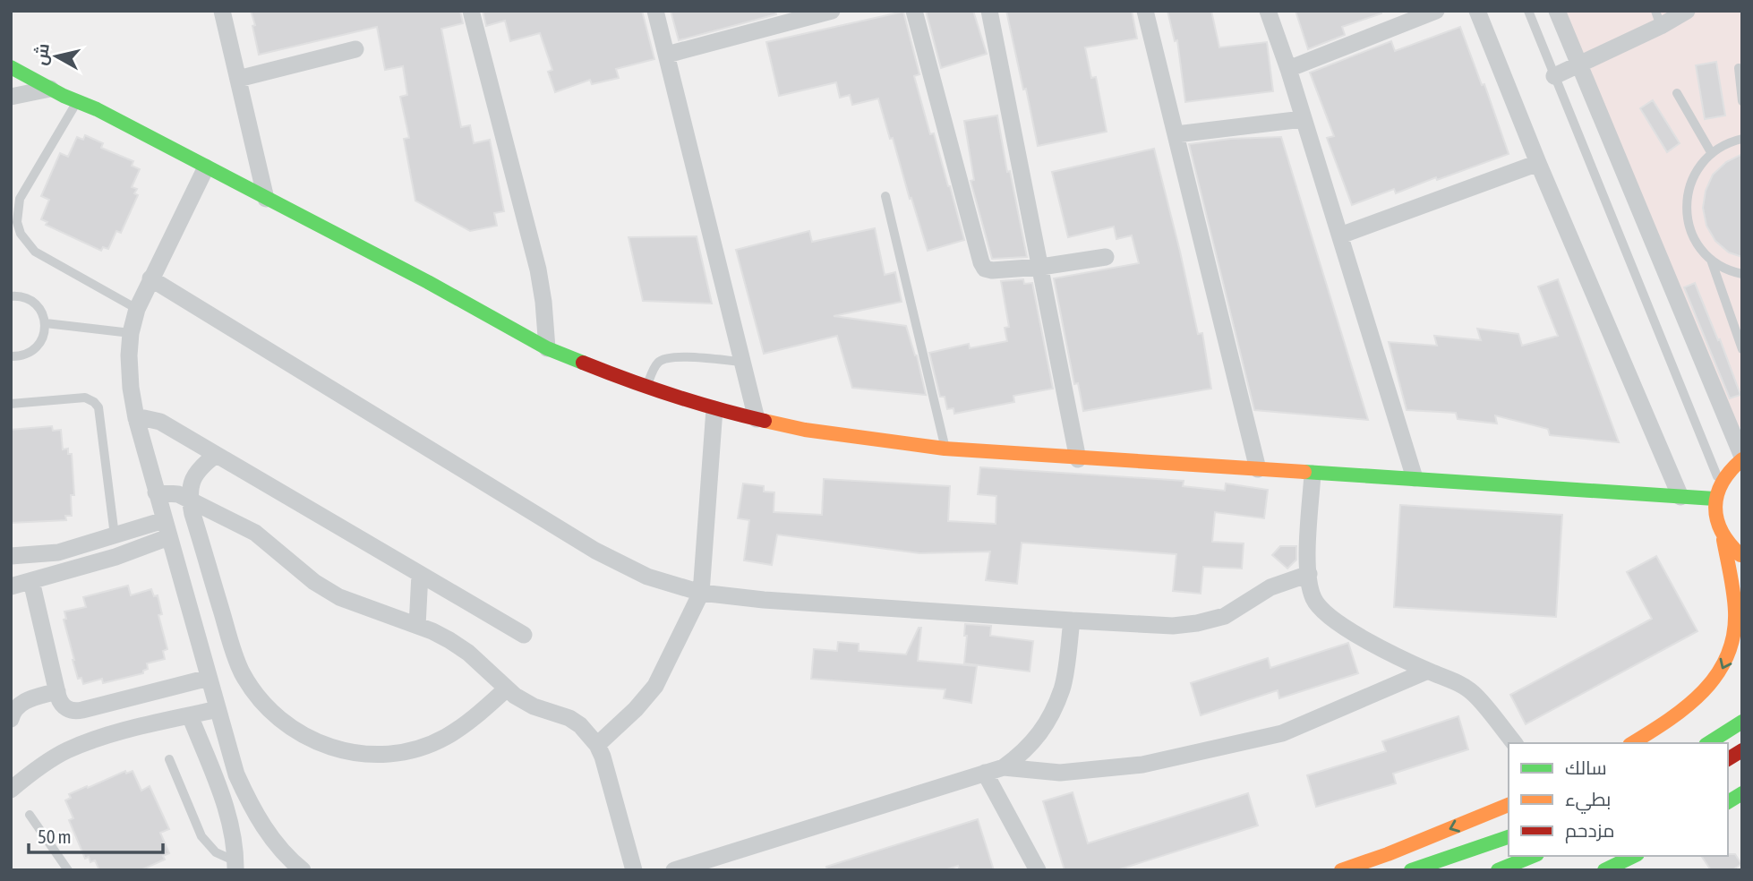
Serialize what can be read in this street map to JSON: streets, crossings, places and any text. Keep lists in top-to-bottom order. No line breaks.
{"legend":["سالك","بطيء","مزدحم"],"scale_bar":"50 m","north":"left"}
